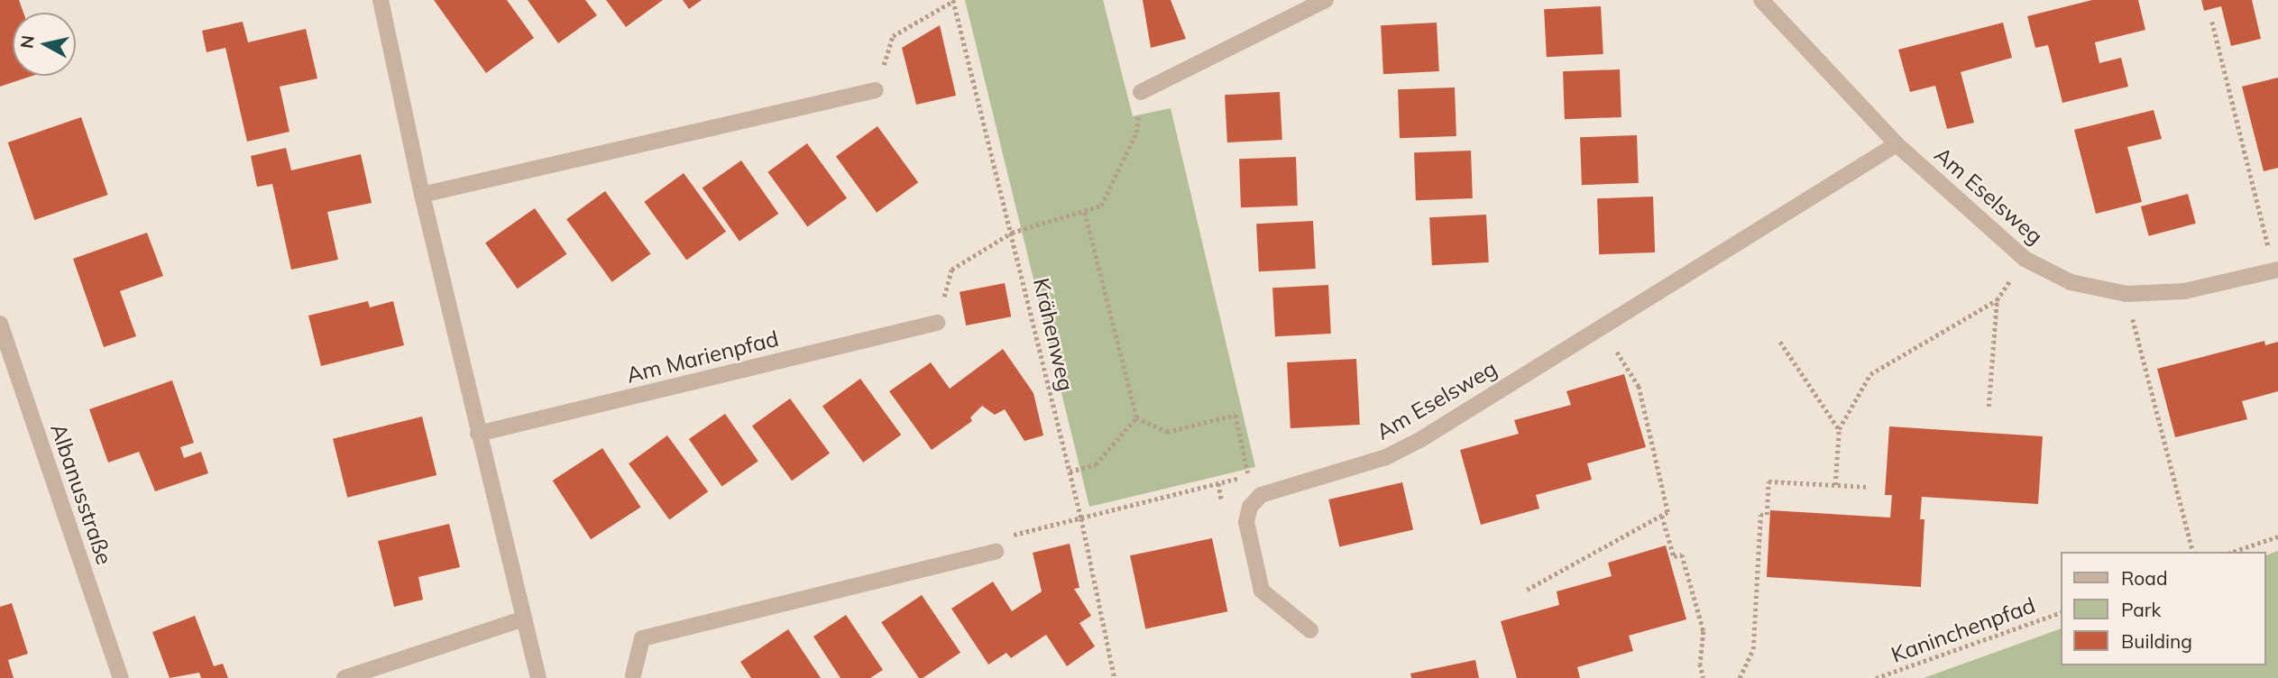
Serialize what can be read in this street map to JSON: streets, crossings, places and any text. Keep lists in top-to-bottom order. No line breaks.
{"streets":{"street":["Am Eselsweg","Am Marienpfad","Albanusstraße"],"path":["Krähenweg","Kaninchenpfad"]},"legend":["Road","Park","Building"],"north":"left"}
